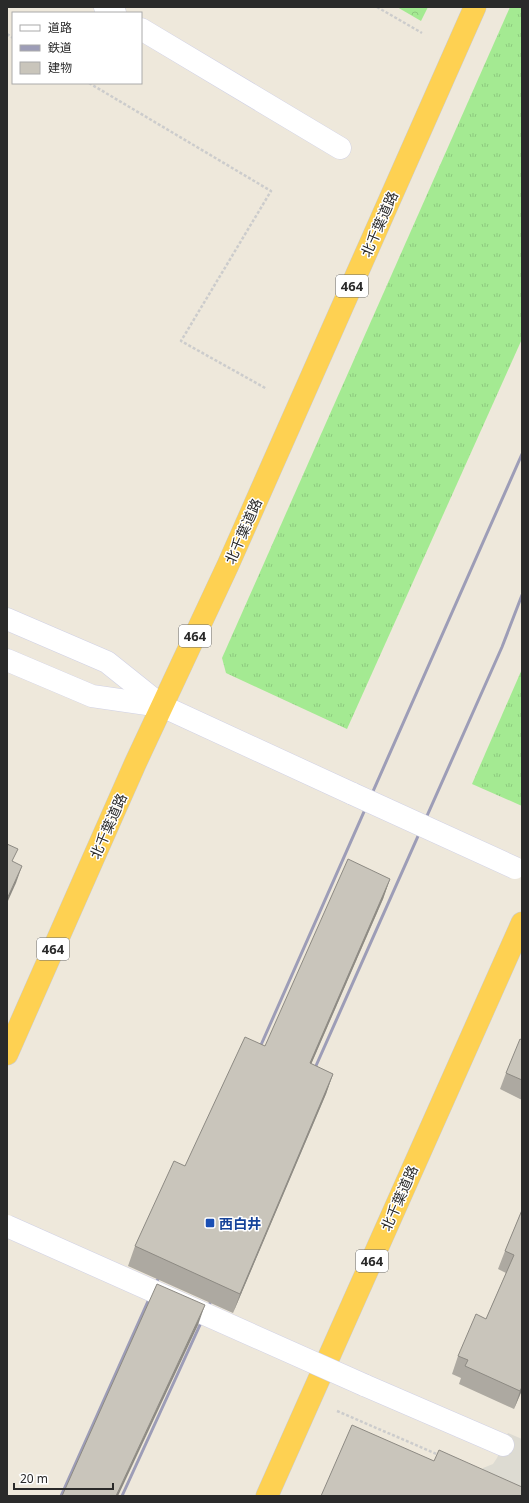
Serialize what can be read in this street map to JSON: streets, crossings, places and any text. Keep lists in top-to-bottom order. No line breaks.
{"streets":{"highway":["北千葉道路","464"]},"places":{"transit":["西白井"]},"legend":["道路","鉄道","建物"],"scale_bar":"20 m"}
